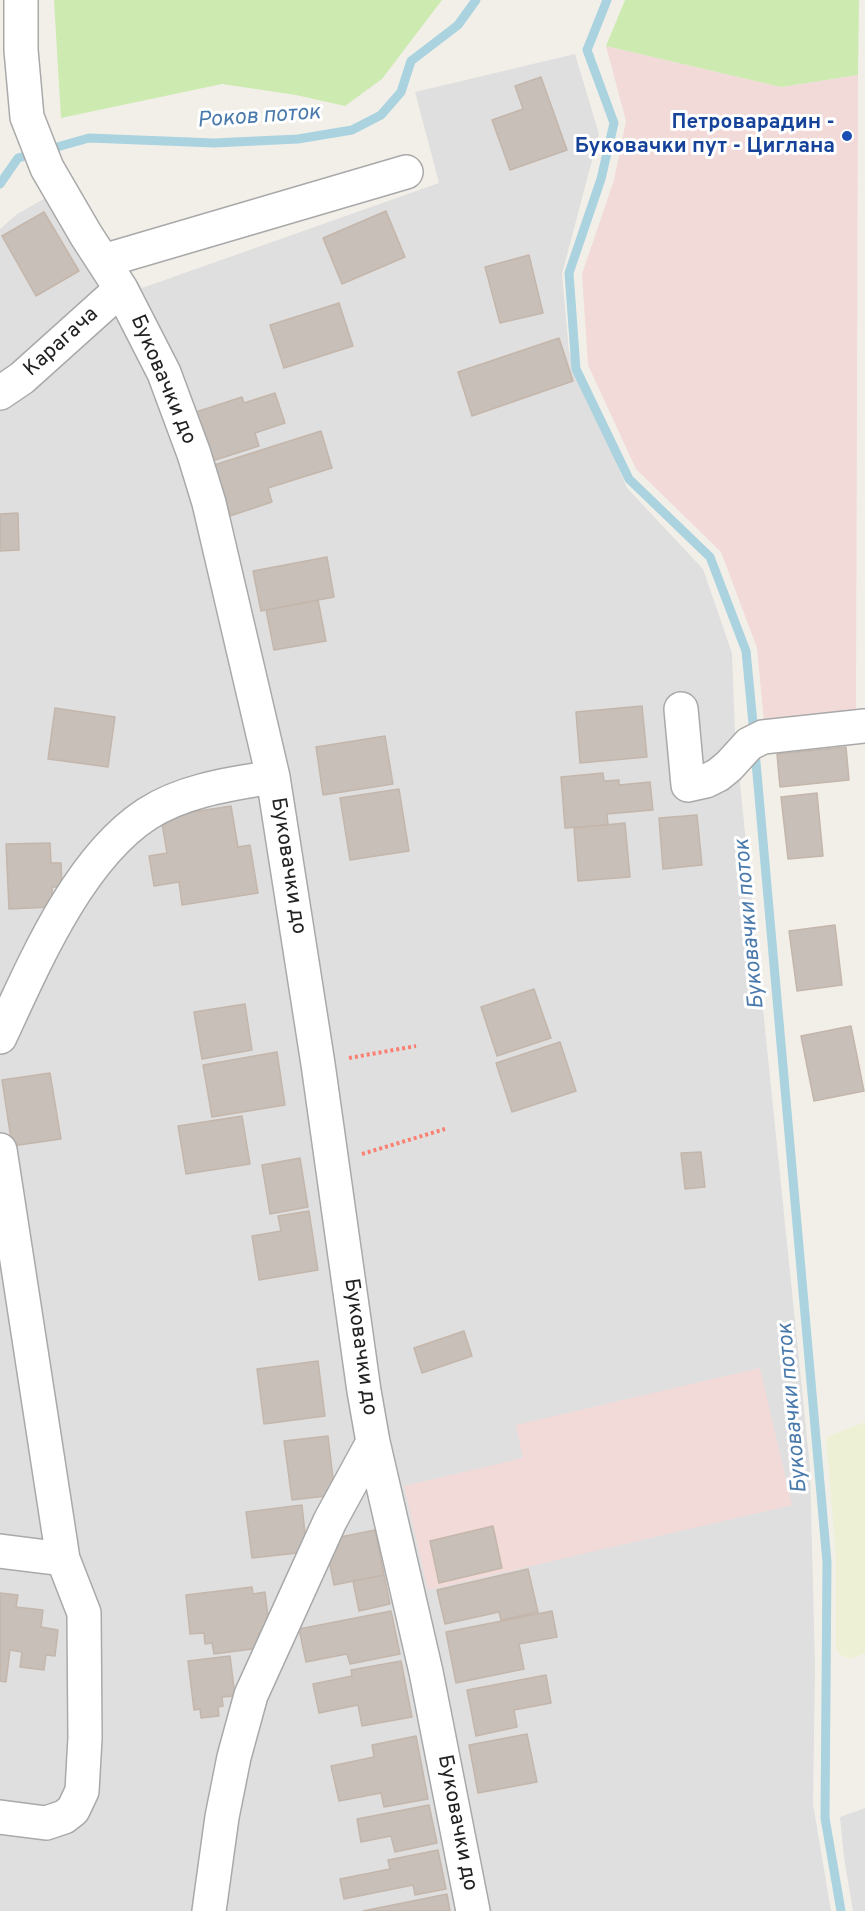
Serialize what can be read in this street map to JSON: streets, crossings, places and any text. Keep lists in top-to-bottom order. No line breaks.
{"streets":{"street":["Карагача","Буковачки до"]},"crossings":[["Карагача","Буковачки до"]],"water":["Роков поток","Буковачки поток"],"places":["Петроварадин - Буковачки пут - Циглана"]}
